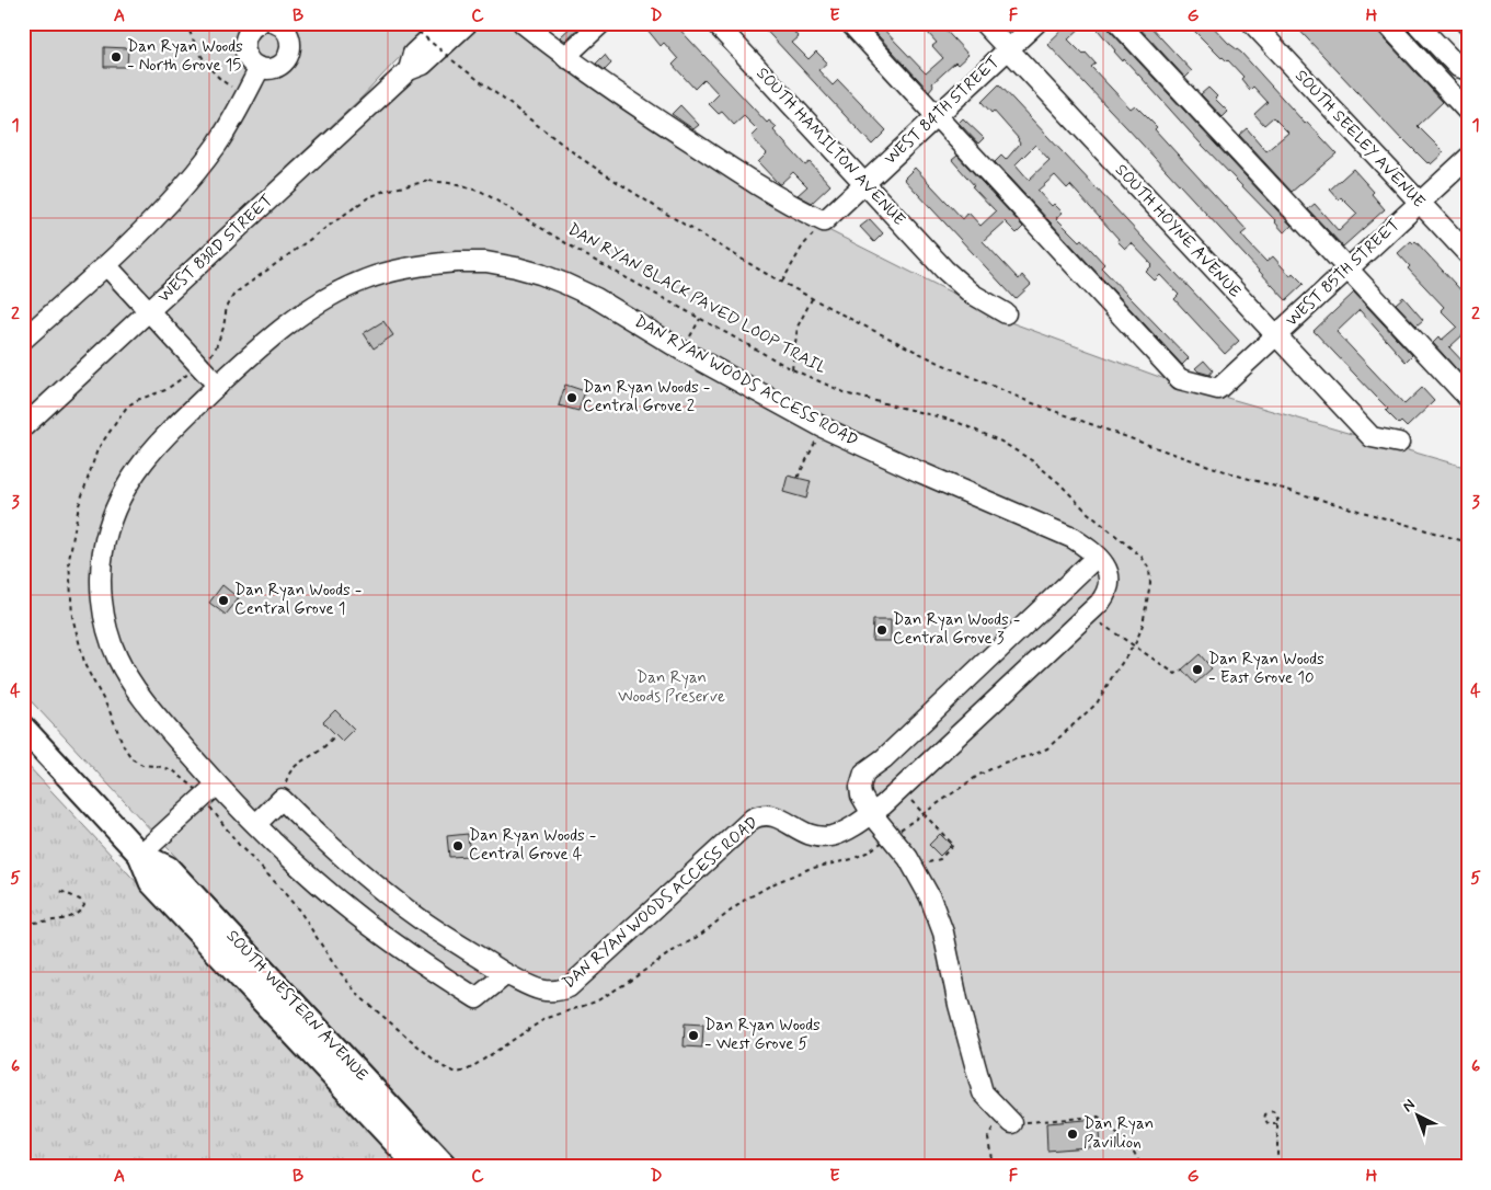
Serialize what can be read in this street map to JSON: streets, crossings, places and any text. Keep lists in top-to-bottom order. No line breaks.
{"streets":{"main road":["SOUTH WESTERN AVENUE"],"street":["WEST 84TH STREET","SOUTH SEELEY AVENUE","SOUTH HAMILTON AVENUE","SOUTH HOYNE AVENUE","WEST 83RD STREET","WEST 85TH STREET","DAN RYAN WOODS ACCESS ROAD"],"path":["DAN RYAN BLACK PAVED LOOP TRAIL"]},"crossings":[["WEST 84TH STREET","SOUTH HAMILTON AVENUE"],["WEST 84TH STREET","SOUTH HOYNE AVENUE"],["WEST 84TH STREET","WEST 85TH STREET"],["SOUTH SEELEY AVENUE","WEST 85TH STREET"],["SOUTH HOYNE AVENUE","WEST 85TH STREET"]],"parks":["Dan Ryan Woods Preserve"],"places":["Dan Ryan Woods - North Grove 15","Dan Ryan Woods - Central Grove 2","Dan Ryan Woods - Central Grove 1","Dan Ryan Woods - Central Grove 3","Dan Ryan Woods - East Grove 10","Dan Ryan Woods - Central Grove 4","Dan Ryan Woods - West Grove 5","Dan Ryan Pavillion"],"north":"top left","grid":{"columns":["A","B","C","D","E","F","G","H"],"rows":["1","2","3","4","5","6"]}}
